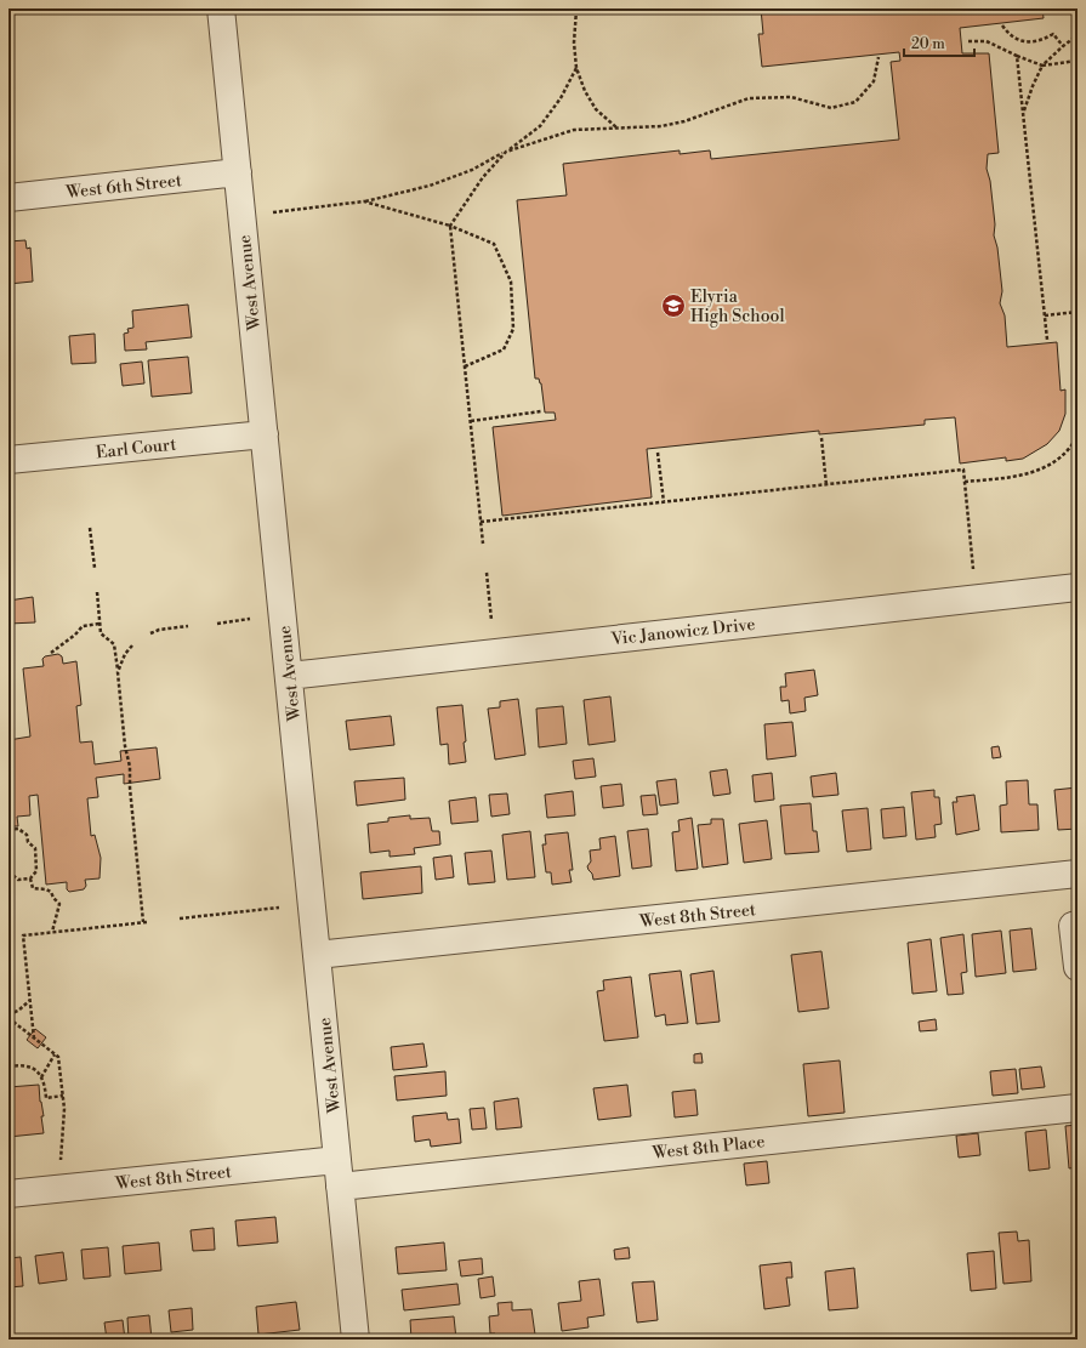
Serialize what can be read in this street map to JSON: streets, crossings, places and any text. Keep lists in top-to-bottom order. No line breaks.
{"streets":{"street":["West 6th Street","West Avenue","Earl Court","Vic Janowicz Drive","West 8th Street","West 8th Place"]},"crossings":[["West 6th Street","West Avenue"],["West Avenue","Earl Court"],["West Avenue","Vic Janowicz Drive"],["West Avenue","West 8th Street"],["West Avenue","West 8th Place"]],"places":{"school or university":["Elyria High School"]},"scale_bar":"20 m"}
